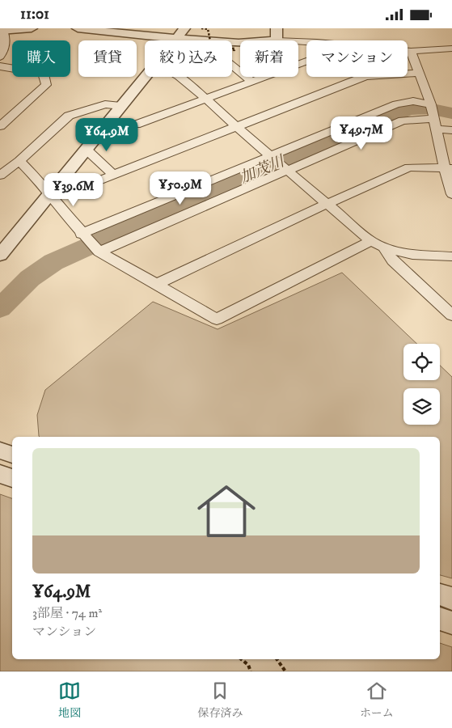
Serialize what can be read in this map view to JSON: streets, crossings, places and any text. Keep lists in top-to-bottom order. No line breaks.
{"water":["加茂川"],"page":{"status":"11:01","chip":["購入","賃貸","絞り込み","新着","マンション"],"price":["¥49.7M","¥64.9M","¥50.9M","¥39.6M"],"list":[{"name":"¥64.9M","note":"3部屋 · 74 m² · マンション"}],"tabs":["地図","保存済み","ホーム"]}}
